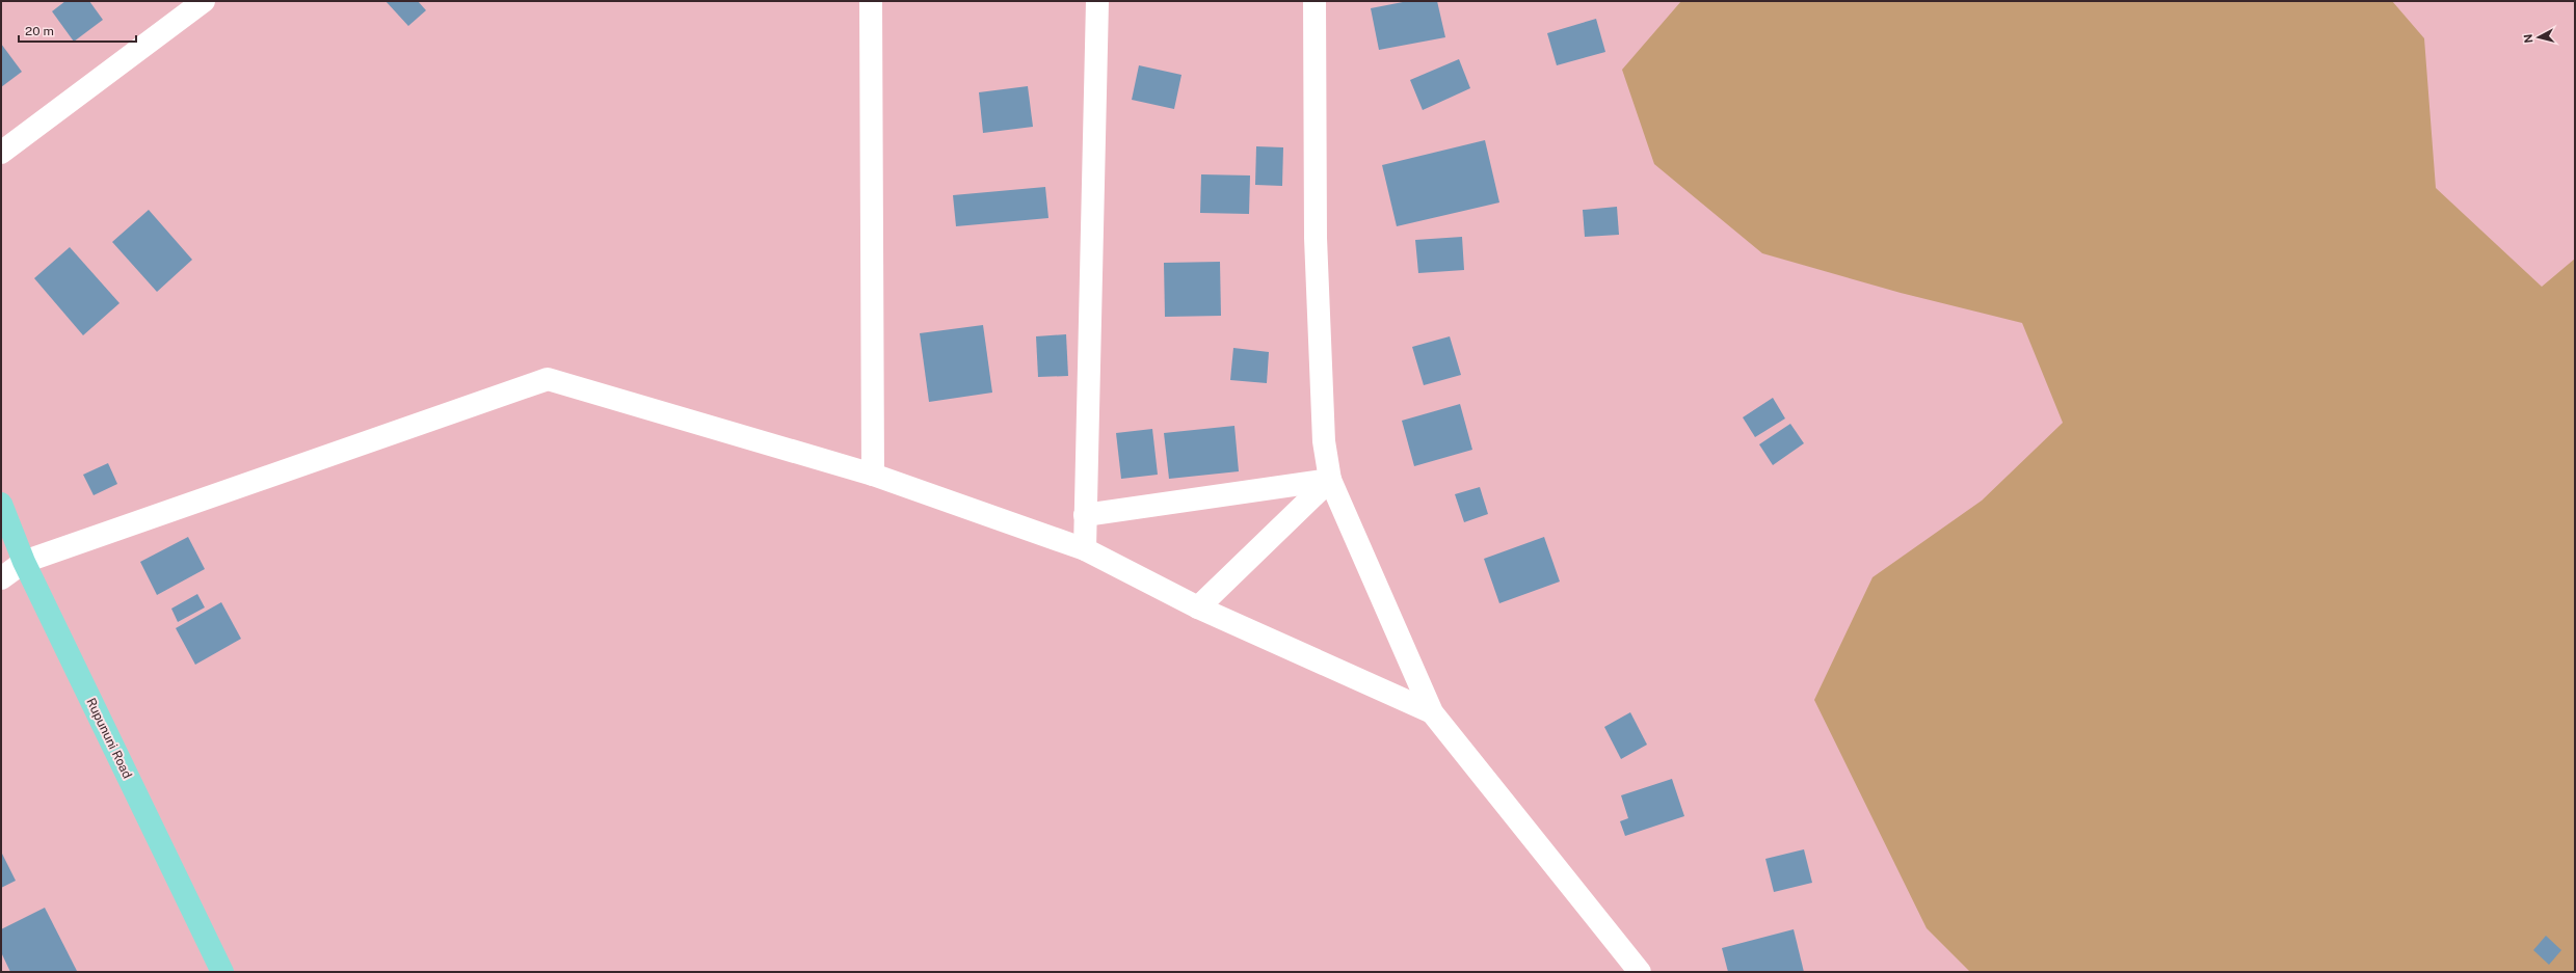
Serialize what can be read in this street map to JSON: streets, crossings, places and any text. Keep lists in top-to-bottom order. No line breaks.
{"streets":{"main road":["Rupununi Road"]},"scale_bar":"20 m","north":"left"}
